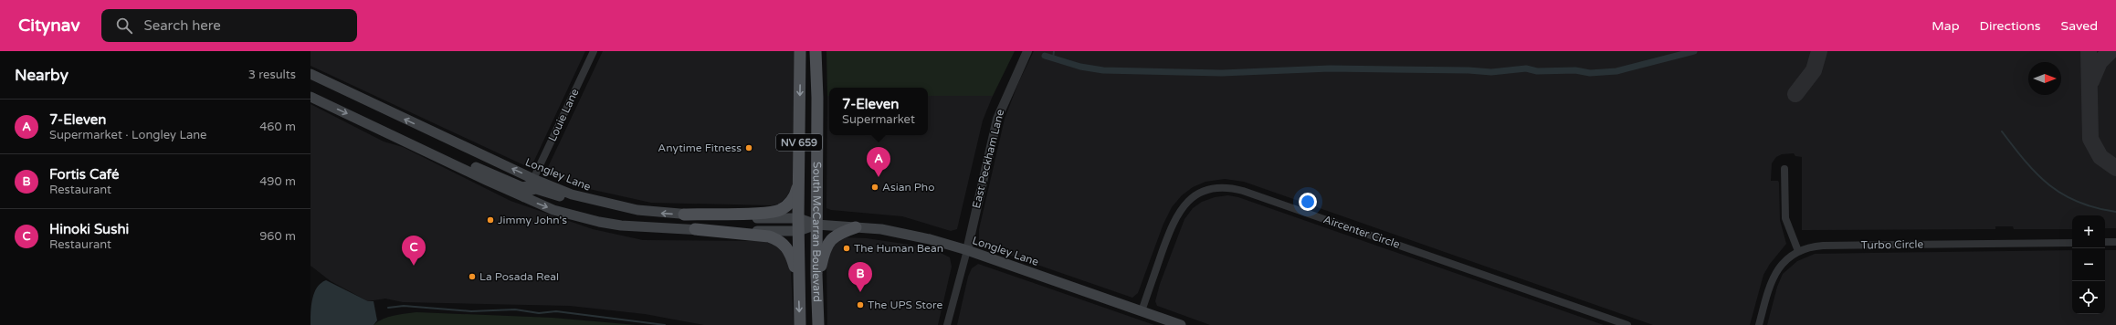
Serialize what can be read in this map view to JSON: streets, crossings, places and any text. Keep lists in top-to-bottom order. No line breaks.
{"streets":{"main road":["NV 659","Longley Lane","South McCarran Boulevard"],"street":["Louie Lane","East Peckham Lane","Aircenter Circle","Turbo Circle"]},"crossings":[["Louie Lane","Longley Lane"],["East Peckham Lane","Longley Lane"],["Longley Lane","South McCarran Boulevard"],["Longley Lane","Aircenter Circle"]],"places":["Anytime Fitness","Asian Pho","Jimmy John's","The Human Bean","La Posada Real","The UPS Store"],"north":"right","page":{"header":"Citynav","search":"Search here","nav":["Map","Directions","Saved"],"heading":["Nearby","3 results"],"popup":["7-Eleven","Supermarket"],"list":[{"mark":"A","name":"7-Eleven","note":"Supermarket · Longley Lane","value":"460 m"},{"mark":"B","name":"Fortis Café","note":"Restaurant","value":"490 m"},{"mark":"C","name":"Hinoki Sushi","note":"Restaurant","value":"960 m"}],"pins":["A","C","B"],"map_buttons":["+","−"]}}
